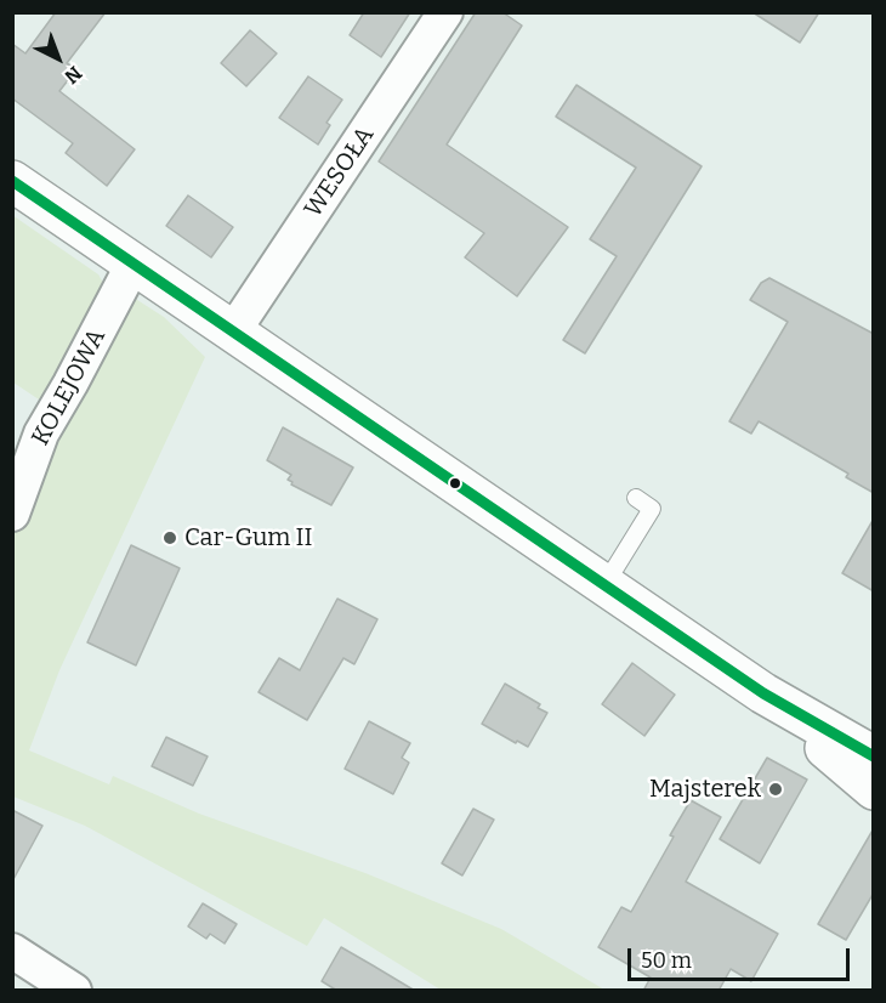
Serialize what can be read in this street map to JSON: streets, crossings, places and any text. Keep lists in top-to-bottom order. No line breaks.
{"streets":{"street":["WESOŁA","KOLEJOWA"]},"places":["Car-Gum II","Majsterek"],"scale_bar":"50 m","north":"bottom right"}
